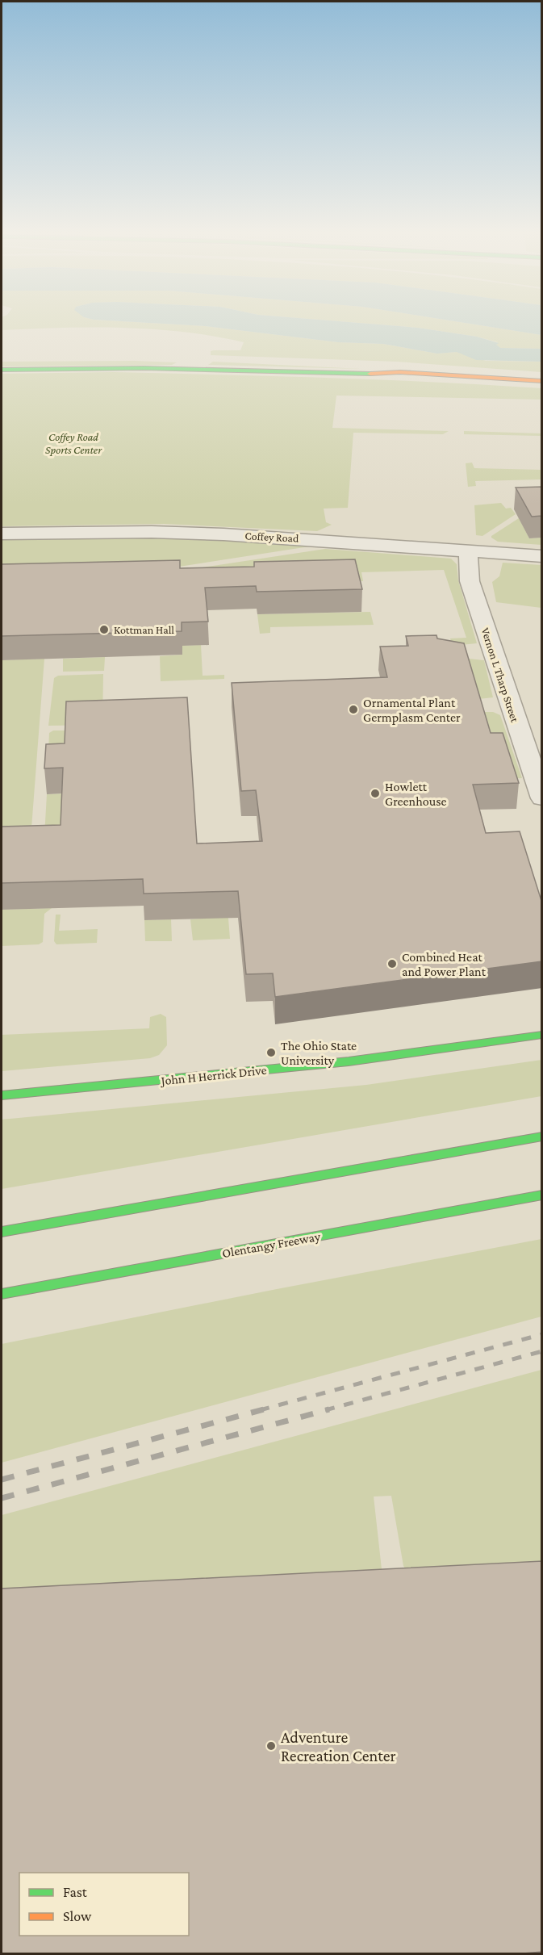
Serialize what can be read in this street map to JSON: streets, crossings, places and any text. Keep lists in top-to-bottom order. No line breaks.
{"streets":{"main road":["John H Herrick Drive","Olentangy Freeway"],"street":["Coffey Road","Vernon L Tharp Street"]},"crossings":[["Coffey Road","Vernon L Tharp Street"]],"parks":["Coffey Road Sports Center"],"places":["Kottman Hall","Ornamental Plant Germplasm Center","Howlett Greenhouse","Combined Heat and Power Plant","The Ohio State University","Adventure Recreation Center"],"legend":["Fast","Slow"]}
